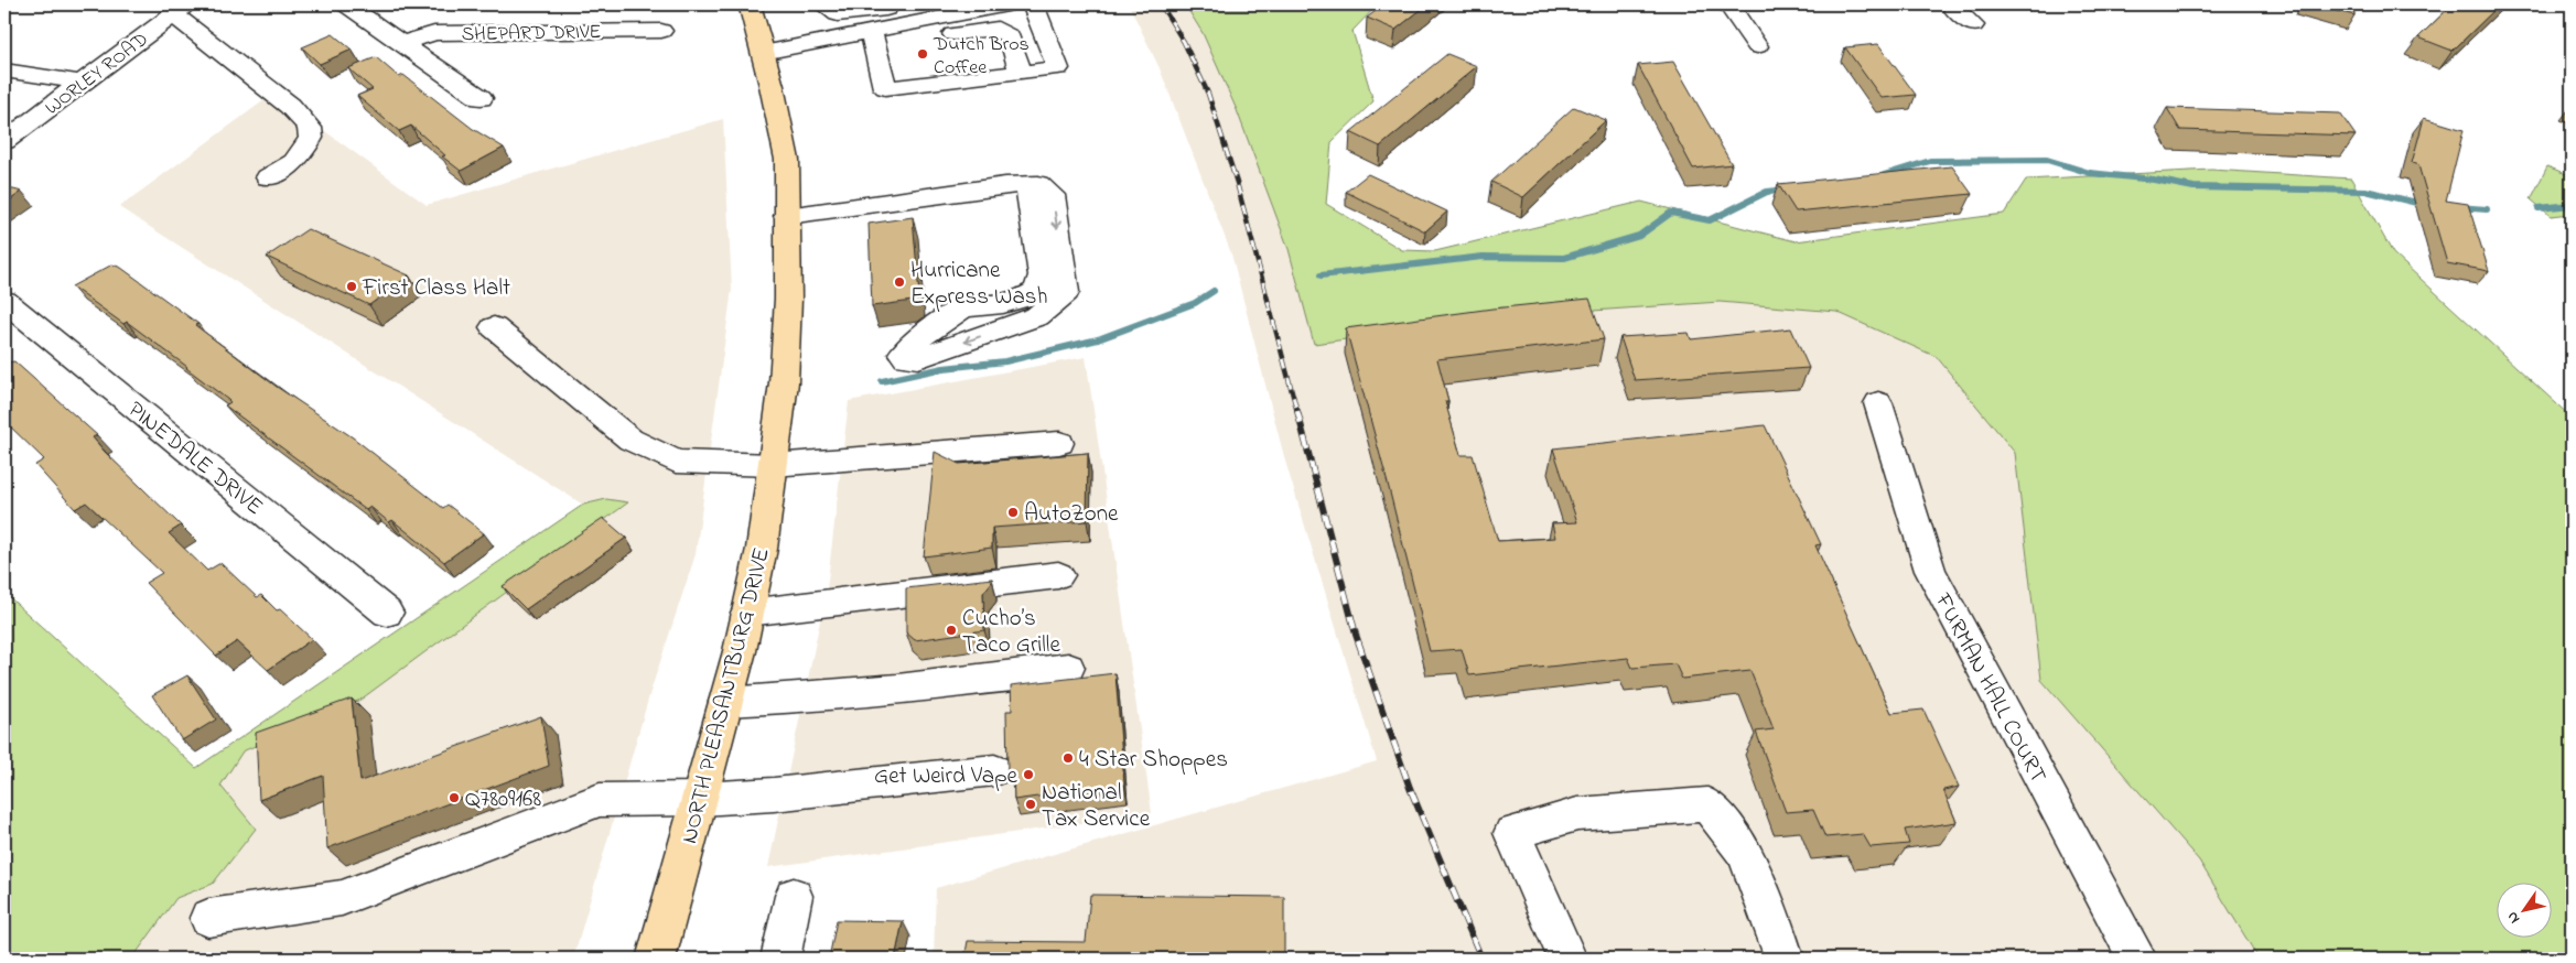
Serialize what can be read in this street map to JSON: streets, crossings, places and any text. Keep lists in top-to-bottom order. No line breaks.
{"streets":{"main road":["NORTH PLEASANTBURG DRIVE"],"street":["SHEPARD DRIVE","WORLEY ROAD","PINEDALE DRIVE","FURMAN HALL COURT"]},"places":["Dutch Bros Coffee","Hurricane Express Wash","First Class Halt","AutoZone","Cucho’s Taco Grille","4 Star Shoppes","Get Weird Vape","Q7809168","National Tax Service"],"north":"bottom left"}
